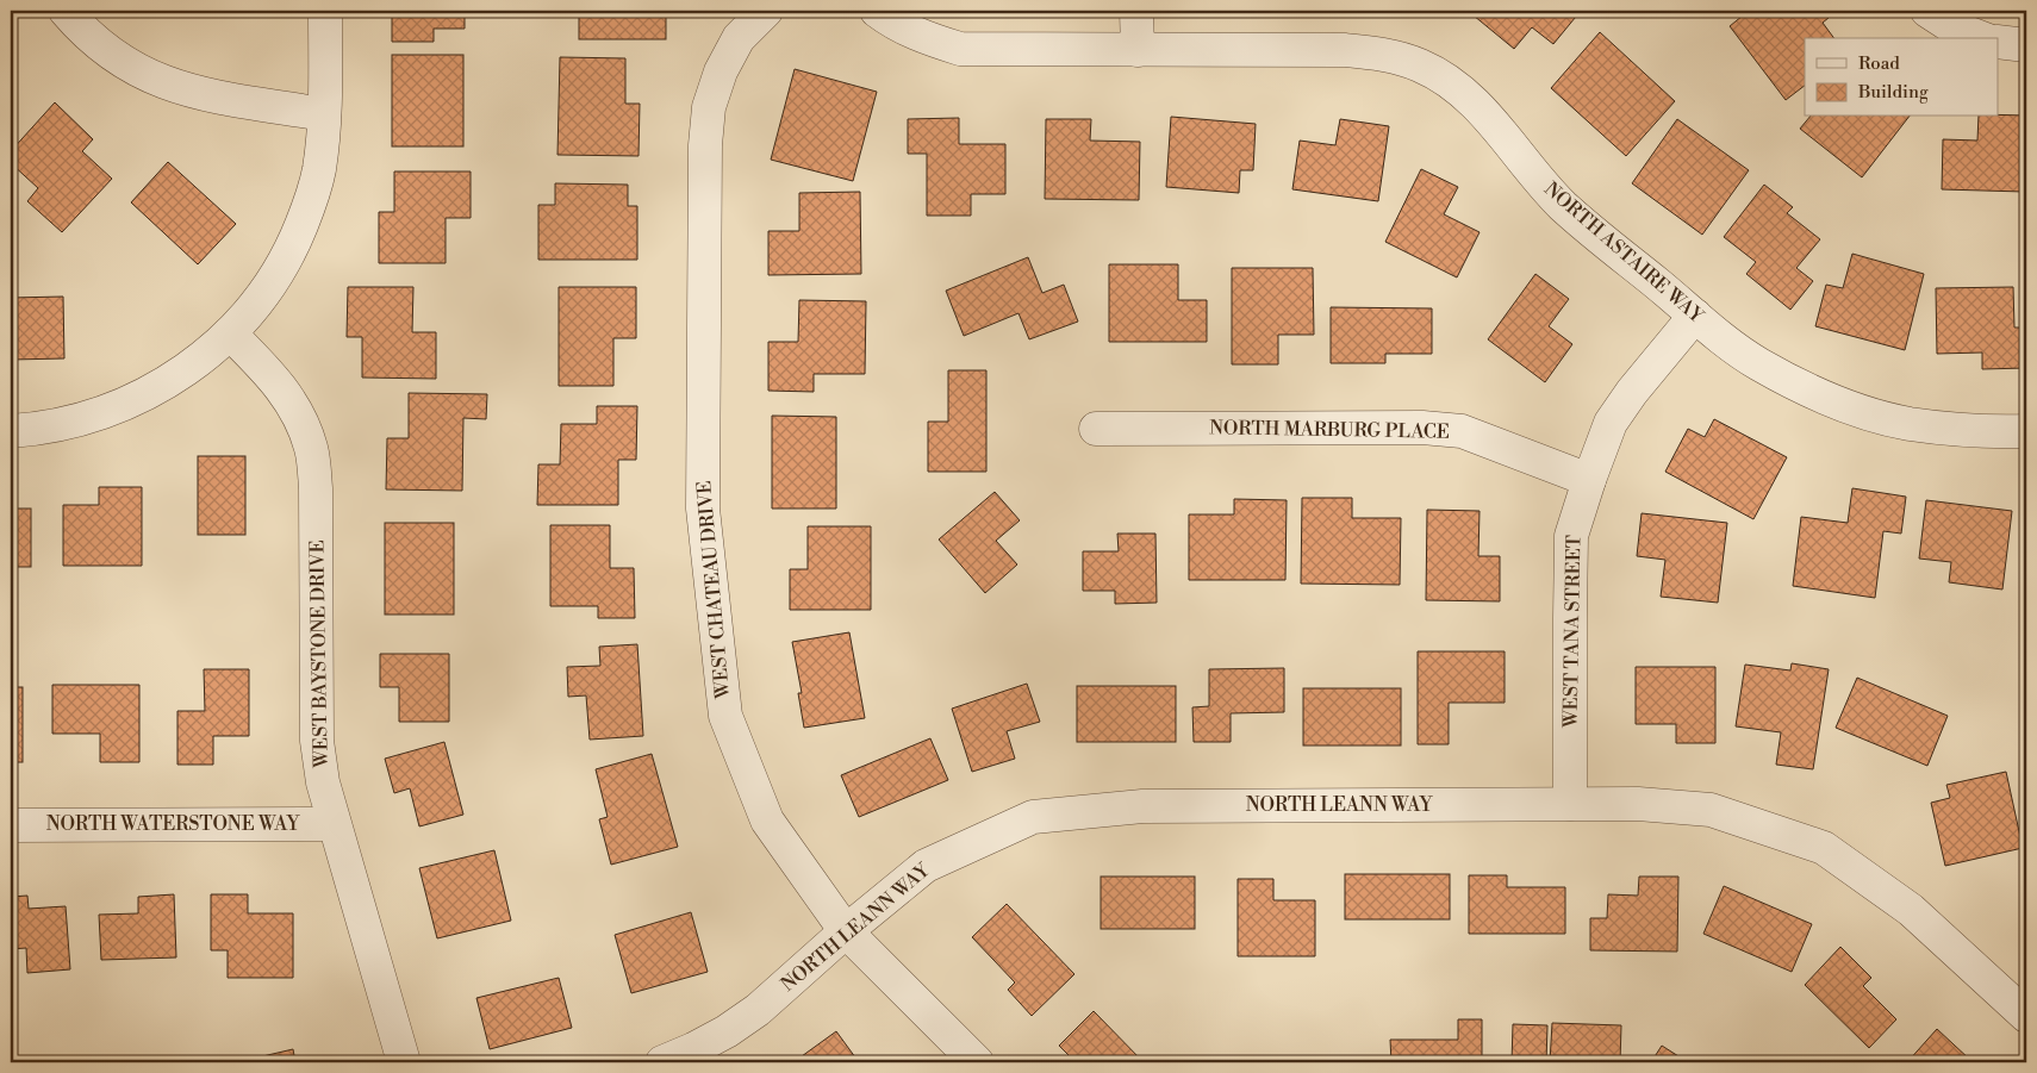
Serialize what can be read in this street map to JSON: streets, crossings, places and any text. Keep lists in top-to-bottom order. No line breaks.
{"streets":{"street":["NORTH ASTAIRE WAY","NORTH MARBURG PLACE","WEST CHATEAU DRIVE","WEST TANA STREET","WEST BAYSTONE DRIVE","NORTH LEANN WAY","NORTH WATERSTONE WAY"]},"crossings":[["NORTH ASTAIRE WAY","WEST TANA STREET"],["NORTH MARBURG PLACE","WEST TANA STREET"],["WEST CHATEAU DRIVE","NORTH LEANN WAY"],["WEST TANA STREET","NORTH LEANN WAY"],["WEST BAYSTONE DRIVE","NORTH WATERSTONE WAY"]],"legend":["Road","Building"]}
